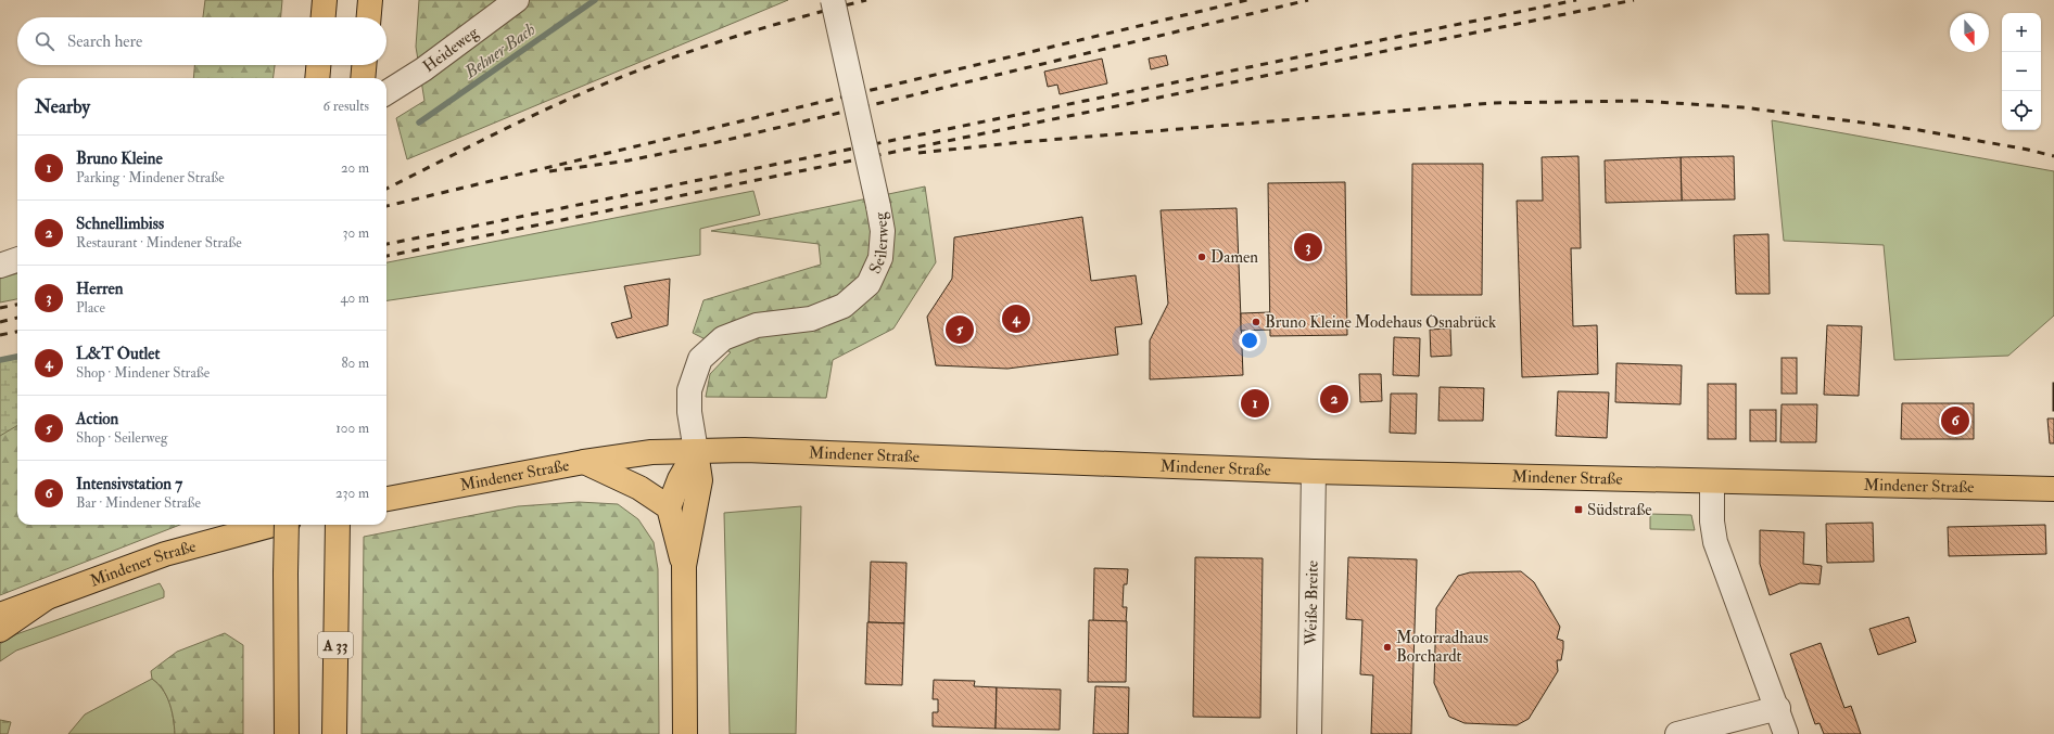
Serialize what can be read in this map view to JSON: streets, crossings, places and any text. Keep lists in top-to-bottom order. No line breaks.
{"streets":{"main road":["Mindener Straße","A 33"],"street":["Heideweg","Seilerweg","Weiße Breite"]},"crossings":[["Seilerweg","Mindener Straße"],["Mindener Straße","Weiße Breite"]],"water":["Belmer Bach"],"places":{"other":["Damen","Bruno Kleine Modehaus Osnabrück","Motorradhaus Borchardt"],"transit":["Südstraße"]},"north":"bottom","page":{"map_buttons":["+","−"],"search":"Search here","heading":["Nearby","6 results"],"list":[{"mark":"1","name":"Bruno Kleine","note":"Parking · Mindener Straße","value":"20 m"},{"mark":"2","name":"Schnellimbiss","note":"Restaurant · Mindener Straße","value":"30 m"},{"mark":"3","name":"Herren","note":"Place","value":"40 m"},{"mark":"4","name":"L&T Outlet","note":"Shop · Mindener Straße","value":"80 m"},{"mark":"5","name":"Action","note":"Shop · Seilerweg","value":"100 m"},{"mark":"6","name":"Intensivstation 7","note":"Bar · Mindener Straße","value":"230 m"}],"pins":["3","4","5","2","1","6"]}}
